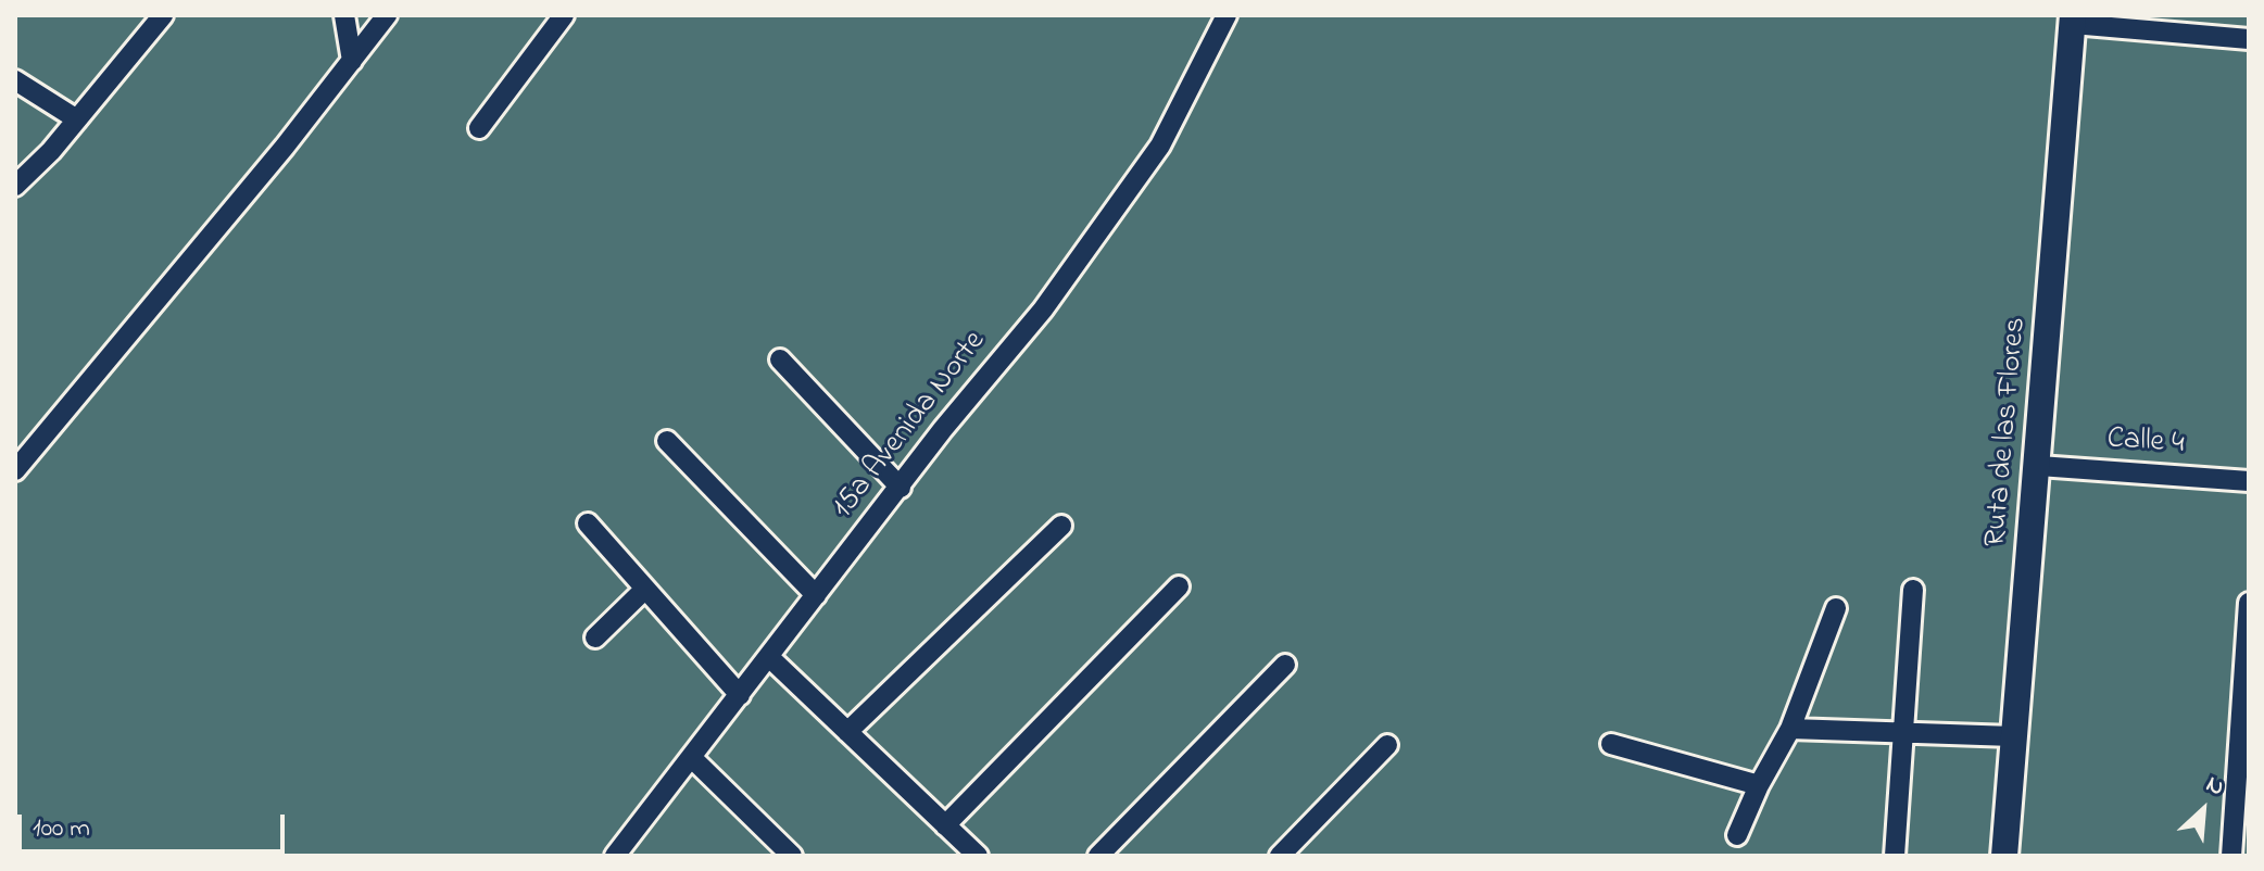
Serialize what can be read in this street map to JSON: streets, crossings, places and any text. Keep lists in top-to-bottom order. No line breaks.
{"streets":{"main road":["Ruta de las Flores"],"street":["15a Avenida Norte","Calle 4"]},"crossings":[["Ruta de las Flores","Calle 4"]],"scale_bar":"100 m","north":"top right"}
